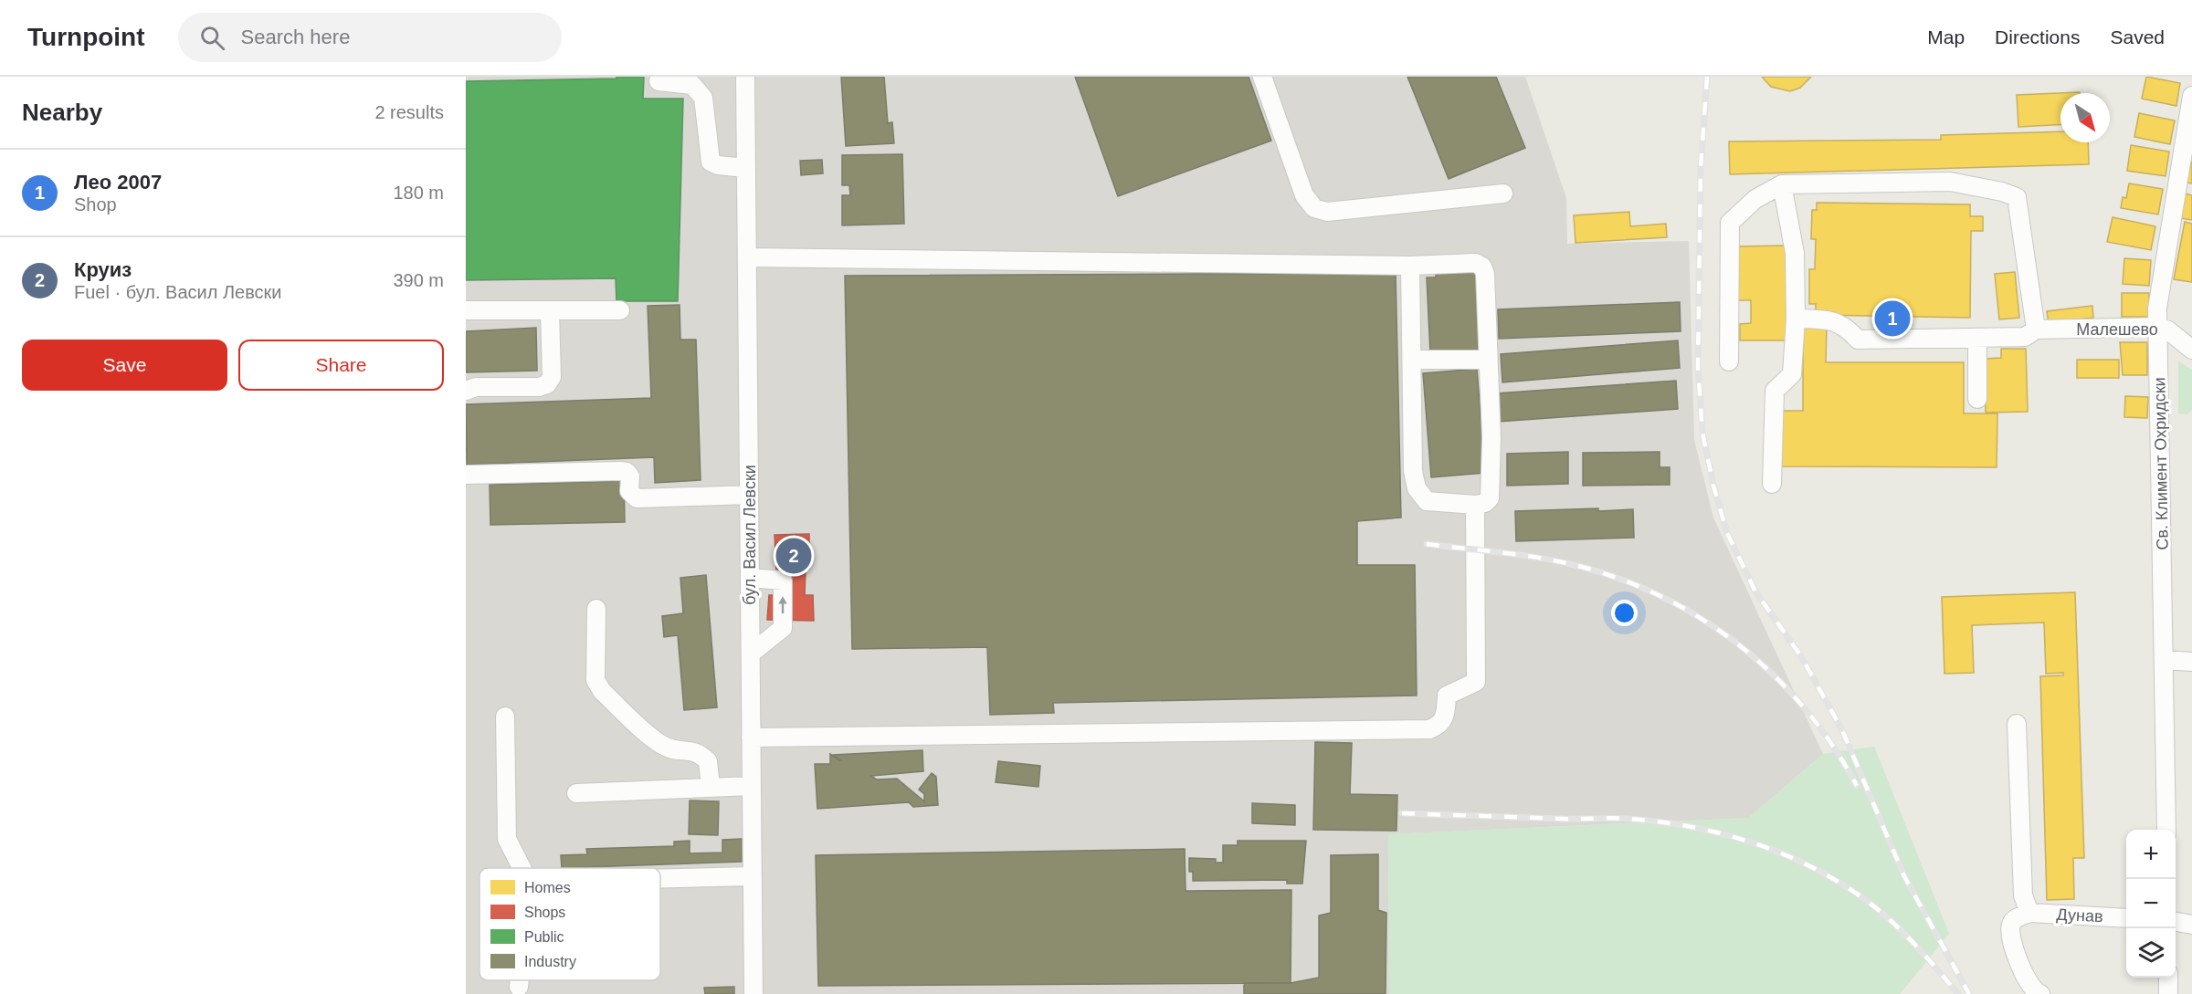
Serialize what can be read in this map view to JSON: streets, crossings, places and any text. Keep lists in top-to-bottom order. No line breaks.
{"streets":{"street":["Малешево","Св. Климент Охридски","бул. Васил Левски","Дунав"]},"crossings":[["Малешево","Св. Климент Охридски"]],"legend":["Homes","Shops","Public","Industry"],"north":"bottom right","page":{"header":"Turnpoint","search":"Search here","nav":["Map","Directions","Saved"],"heading":["Nearby","2 results"],"list":[{"mark":"1","name":"Лео 2007","note":"Shop","value":"180 m"},{"mark":"2","name":"Круиз","note":"Fuel · бул. Васил Левски","value":"390 m"}],"pins":["1","2"],"buttons":["Save","Share"],"map_buttons":["+","−"]}}
